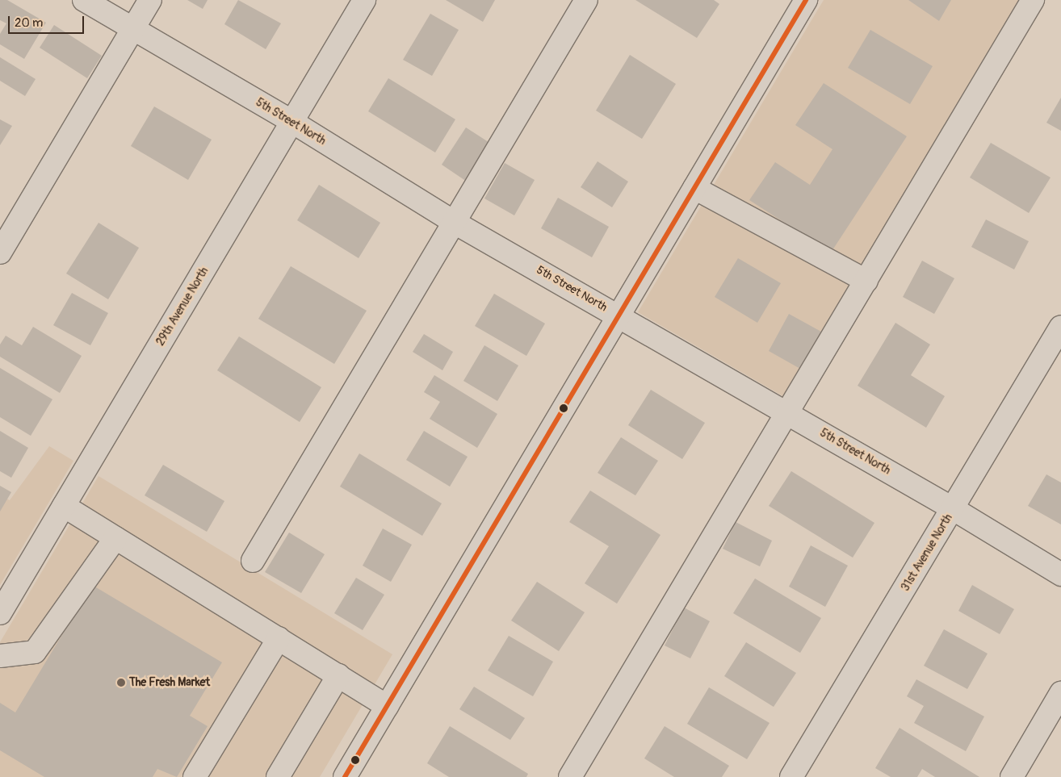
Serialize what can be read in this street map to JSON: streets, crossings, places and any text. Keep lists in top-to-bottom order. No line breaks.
{"streets":{"street":["5th Street North","29th Avenue North","31st Avenue North"]},"crossings":[["5th Street North","29th Avenue North"],["5th Street North","31st Avenue North"]],"places":["The Fresh Market"],"scale_bar":"20 m"}
